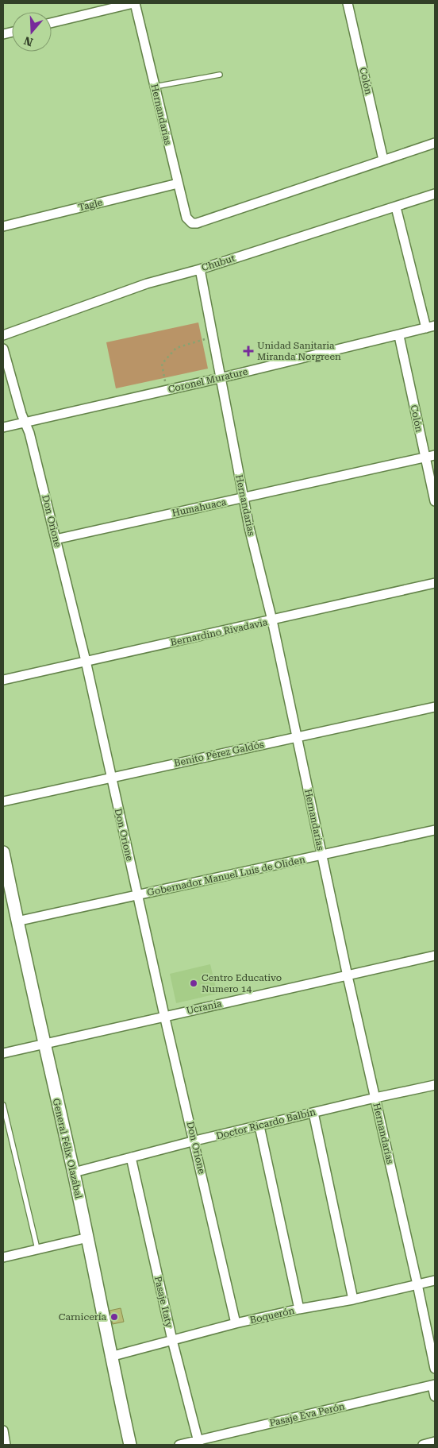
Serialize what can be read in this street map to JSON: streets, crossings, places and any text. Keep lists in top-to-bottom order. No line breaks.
{"streets":{"street":["Colón","Hernandarias","Tagle","Chubut","Coronel Murature","Humahuaca","Don Orione","Bernardino Rivadavia","Benito Pérez Galdós","Gobernador Manuel Luis de Oliden","Ucrania","Doctor Ricardo Balbín","General Félix Olazábal","Pasaje Itaty","Boquerón","Pasaje Eva Perón"]},"crossings":[["Colón","Hernandarias"],["Colón","Coronel Murature"],["Colón","Humahuaca"],["Hernandarias","Tagle"],["Hernandarias","Chubut"],["Hernandarias","Coronel Murature"],["Hernandarias","Humahuaca"],["Hernandarias","Bernardino Rivadavia"],["Hernandarias","Benito Pérez Galdós"],["Hernandarias","Gobernador Manuel Luis de Oliden"],["Hernandarias","Ucrania"],["Hernandarias","Doctor Ricardo Balbín"],["Hernandarias","Boquerón"],["Coronel Murature","Don Orione"],["Humahuaca","Don Orione"],["Don Orione","Bernardino Rivadavia"],["Don Orione","Benito Pérez Galdós"],["Don Orione","Gobernador Manuel Luis de Oliden"],["Don Orione","Ucrania"],["Don Orione","Doctor Ricardo Balbín"],["Don Orione","Boquerón"],["Gobernador Manuel Luis de Oliden","General Félix Olazábal"],["Ucrania","General Félix Olazábal"],["Doctor Ricardo Balbín","General Félix Olazábal"],["Doctor Ricardo Balbín","Pasaje Itaty"],["General Félix Olazábal","Boquerón"],["Pasaje Itaty","Boquerón"],["Pasaje Itaty","Pasaje Eva Perón"]],"places":{"health":["Unidad Sanitaria Miranda Norgreen"],"other":["Centro Educativo Numero 14","Carnicería"]},"north":"bottom"}
